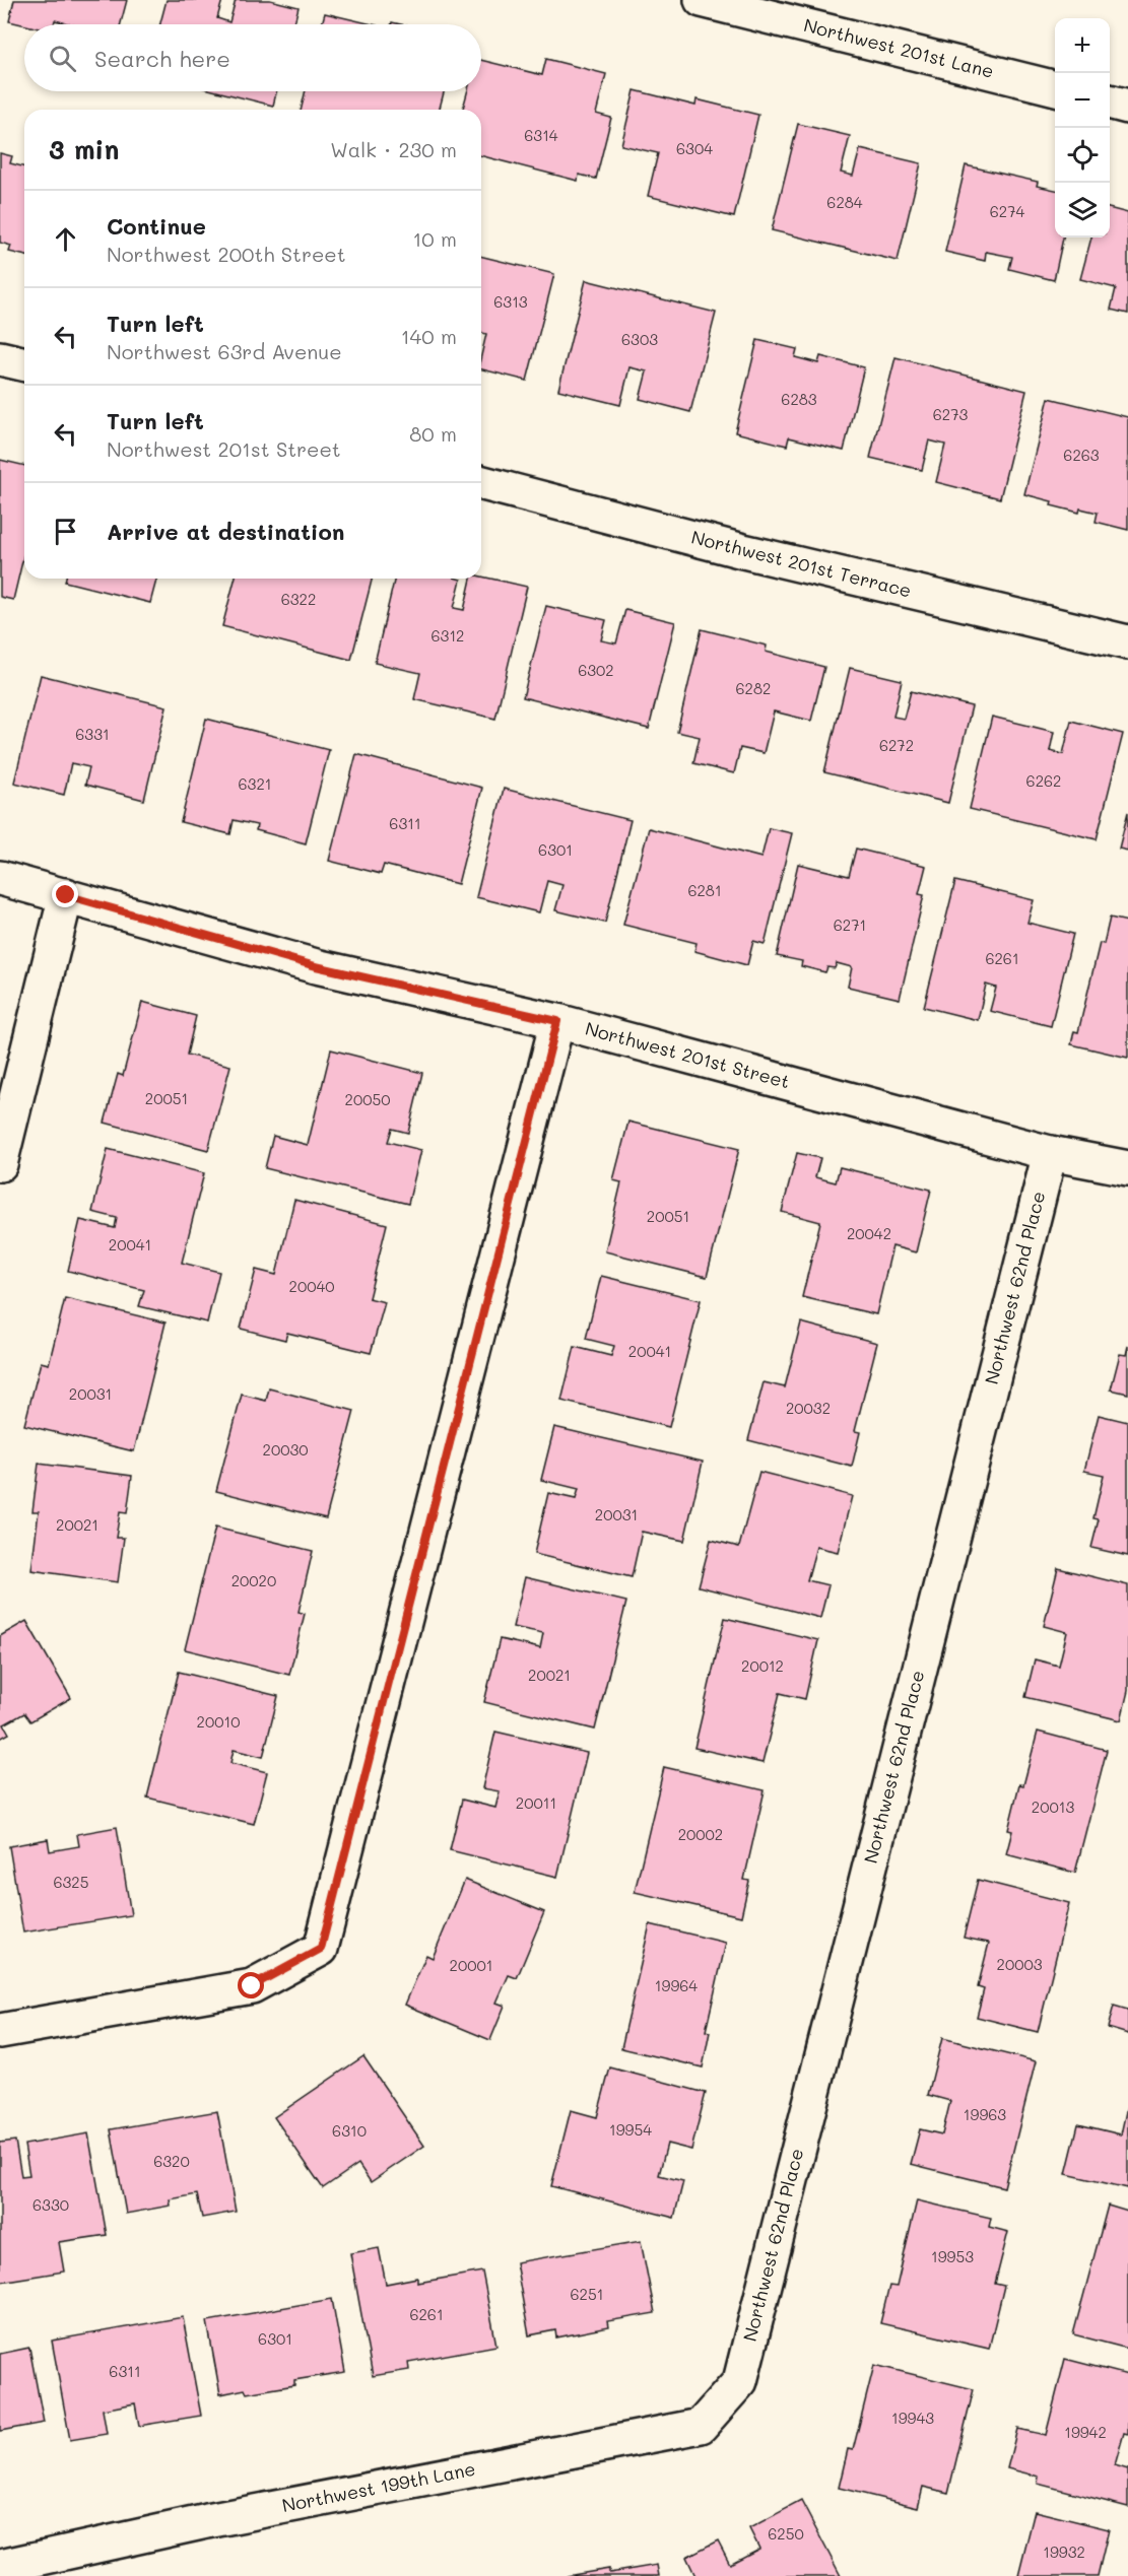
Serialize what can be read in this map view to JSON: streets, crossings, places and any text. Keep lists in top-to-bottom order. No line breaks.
{"streets":{"street":["Northwest 201st Lane","Northwest 201st Terrace","Northwest 201st Street","Northwest 62nd Place","Northwest 199th Lane"]},"crossings":[["Northwest 201st Street","Northwest 62nd Place"],["Northwest 62nd Place","Northwest 199th Lane"]],"house_numbers":["6314","6304","6284","6274","6313","6303","6283","6273","6263","6322","6312","6302","6282","6331","6272","6262","6321","6311","6301","6281","6271","6261","20051","20050","20051","20042","20041","20040","20041","20031","20032","20030","20031","20021","20020","20012","20021","20010","20011","20013","20002","6325","20003","20001","19964","19963","19954","6310","6320","6330","19953","6251","6261","6301","6311","19943","19942","6250","19932"],"page":{"map_buttons":["+","−"],"search":"Search here","heading":["3 min","Walk · 230 m"],"list":[["Continue","Northwest 200th Street","10 m"],["Turn left","Northwest 63rd Avenue","140 m"],["Turn left","Northwest 201st Street","80 m"],"Arrive at destination"]}}
